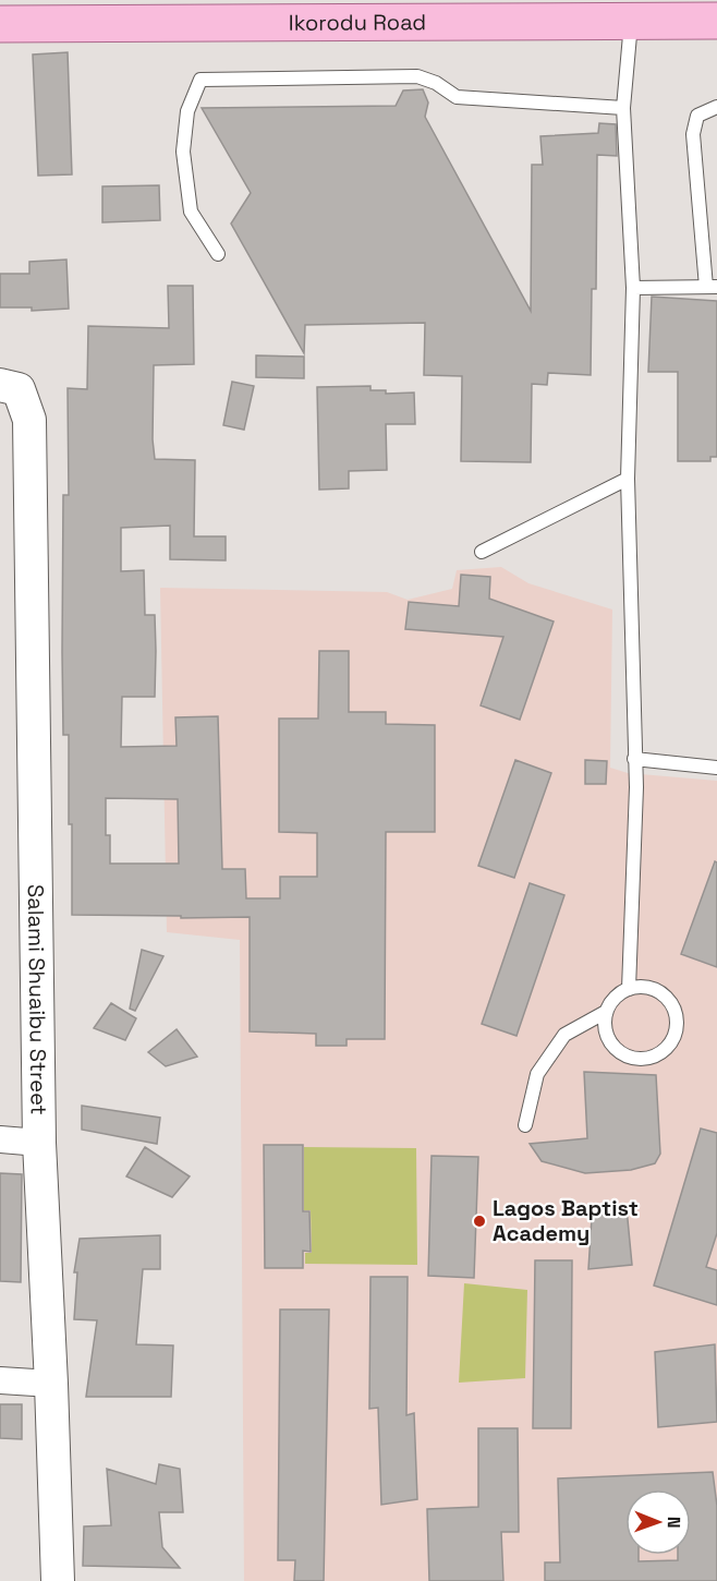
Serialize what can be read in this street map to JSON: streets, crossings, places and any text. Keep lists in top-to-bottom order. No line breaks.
{"streets":{"main road":["Ikorodu Road"],"street":["Salami Shuaibu Street"]},"places":["Lagos Baptist Academy"],"north":"right"}
